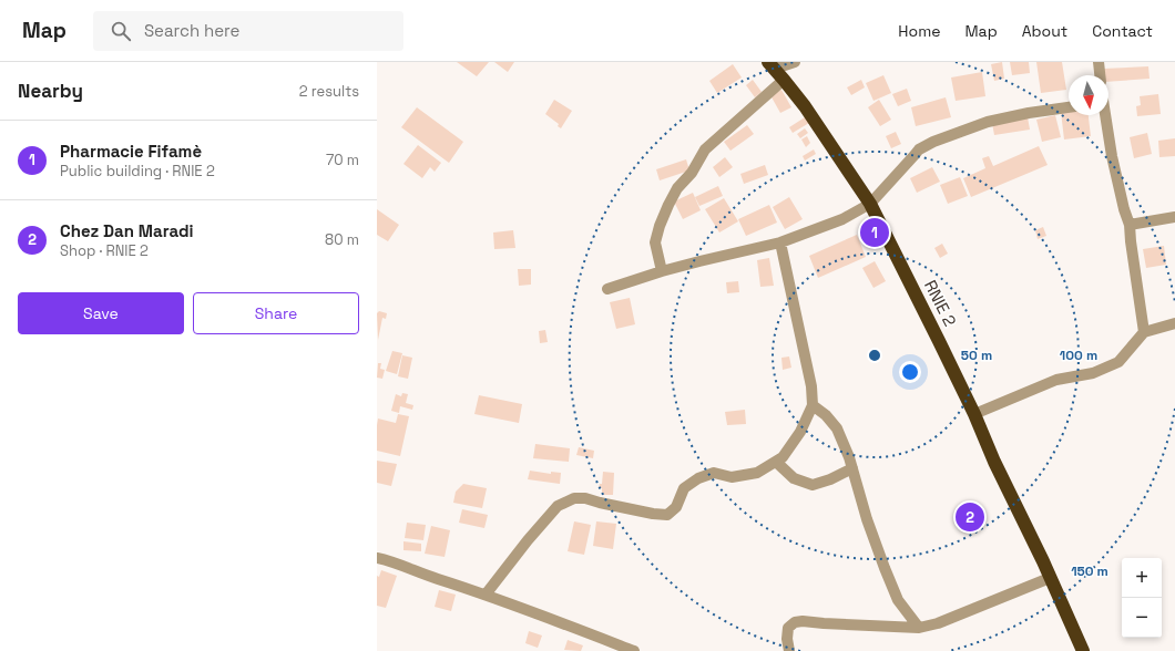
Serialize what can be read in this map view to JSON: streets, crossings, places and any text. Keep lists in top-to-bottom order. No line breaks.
{"streets":{"highway":["RNIE 2"]},"north":"bottom","page":{"header":"Map","search":"Search here","nav":["Home","Map","About","Contact"],"heading":["Nearby","2 results"],"list":[{"mark":"1","name":"Pharmacie Fifamè","note":"Public building · RNIE 2","value":"70 m"},{"mark":"2","name":"Chez Dan Maradi","note":"Shop · RNIE 2","value":"80 m"}],"pins":["1","2"],"buttons":["Save","Share"],"map_buttons":["+","−"]},"rings":["50 m","100 m","150 m"]}
